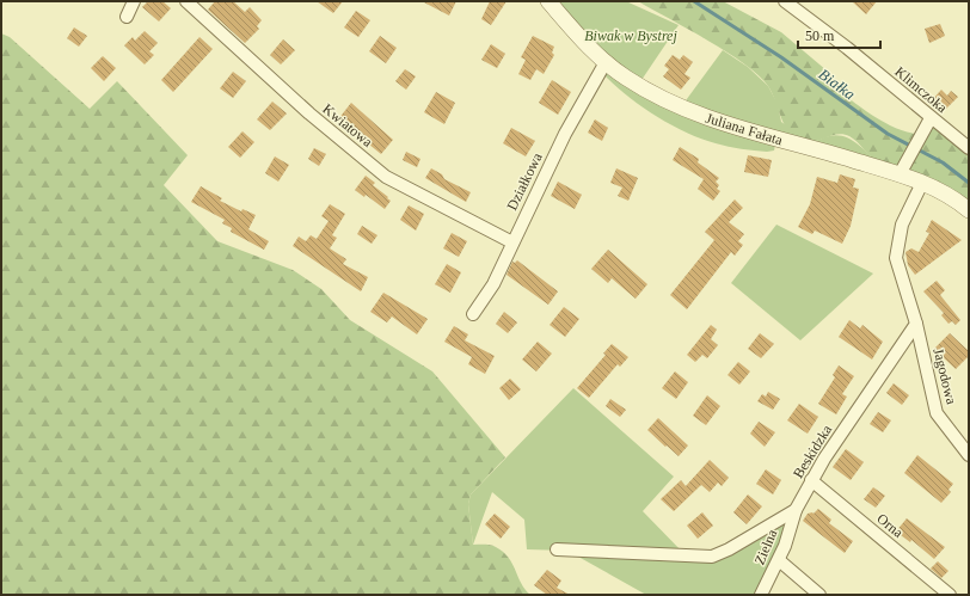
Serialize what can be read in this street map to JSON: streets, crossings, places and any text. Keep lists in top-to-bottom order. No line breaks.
{"streets":{"street":["Klimczoka","Kwiatowa","Juliana Fałata","Działkowa","Jagodowa","Beskidzka","Orna","Zielna"]},"crossings":[["Kwiatowa","Działkowa"],["Juliana Fałata","Działkowa"],["Jagodowa","Beskidzka"],["Beskidzka","Orna"],["Beskidzka","Zielna"]],"water":["Białka"],"parks":["Biwak w Bystrej"],"scale_bar":"50 m"}
